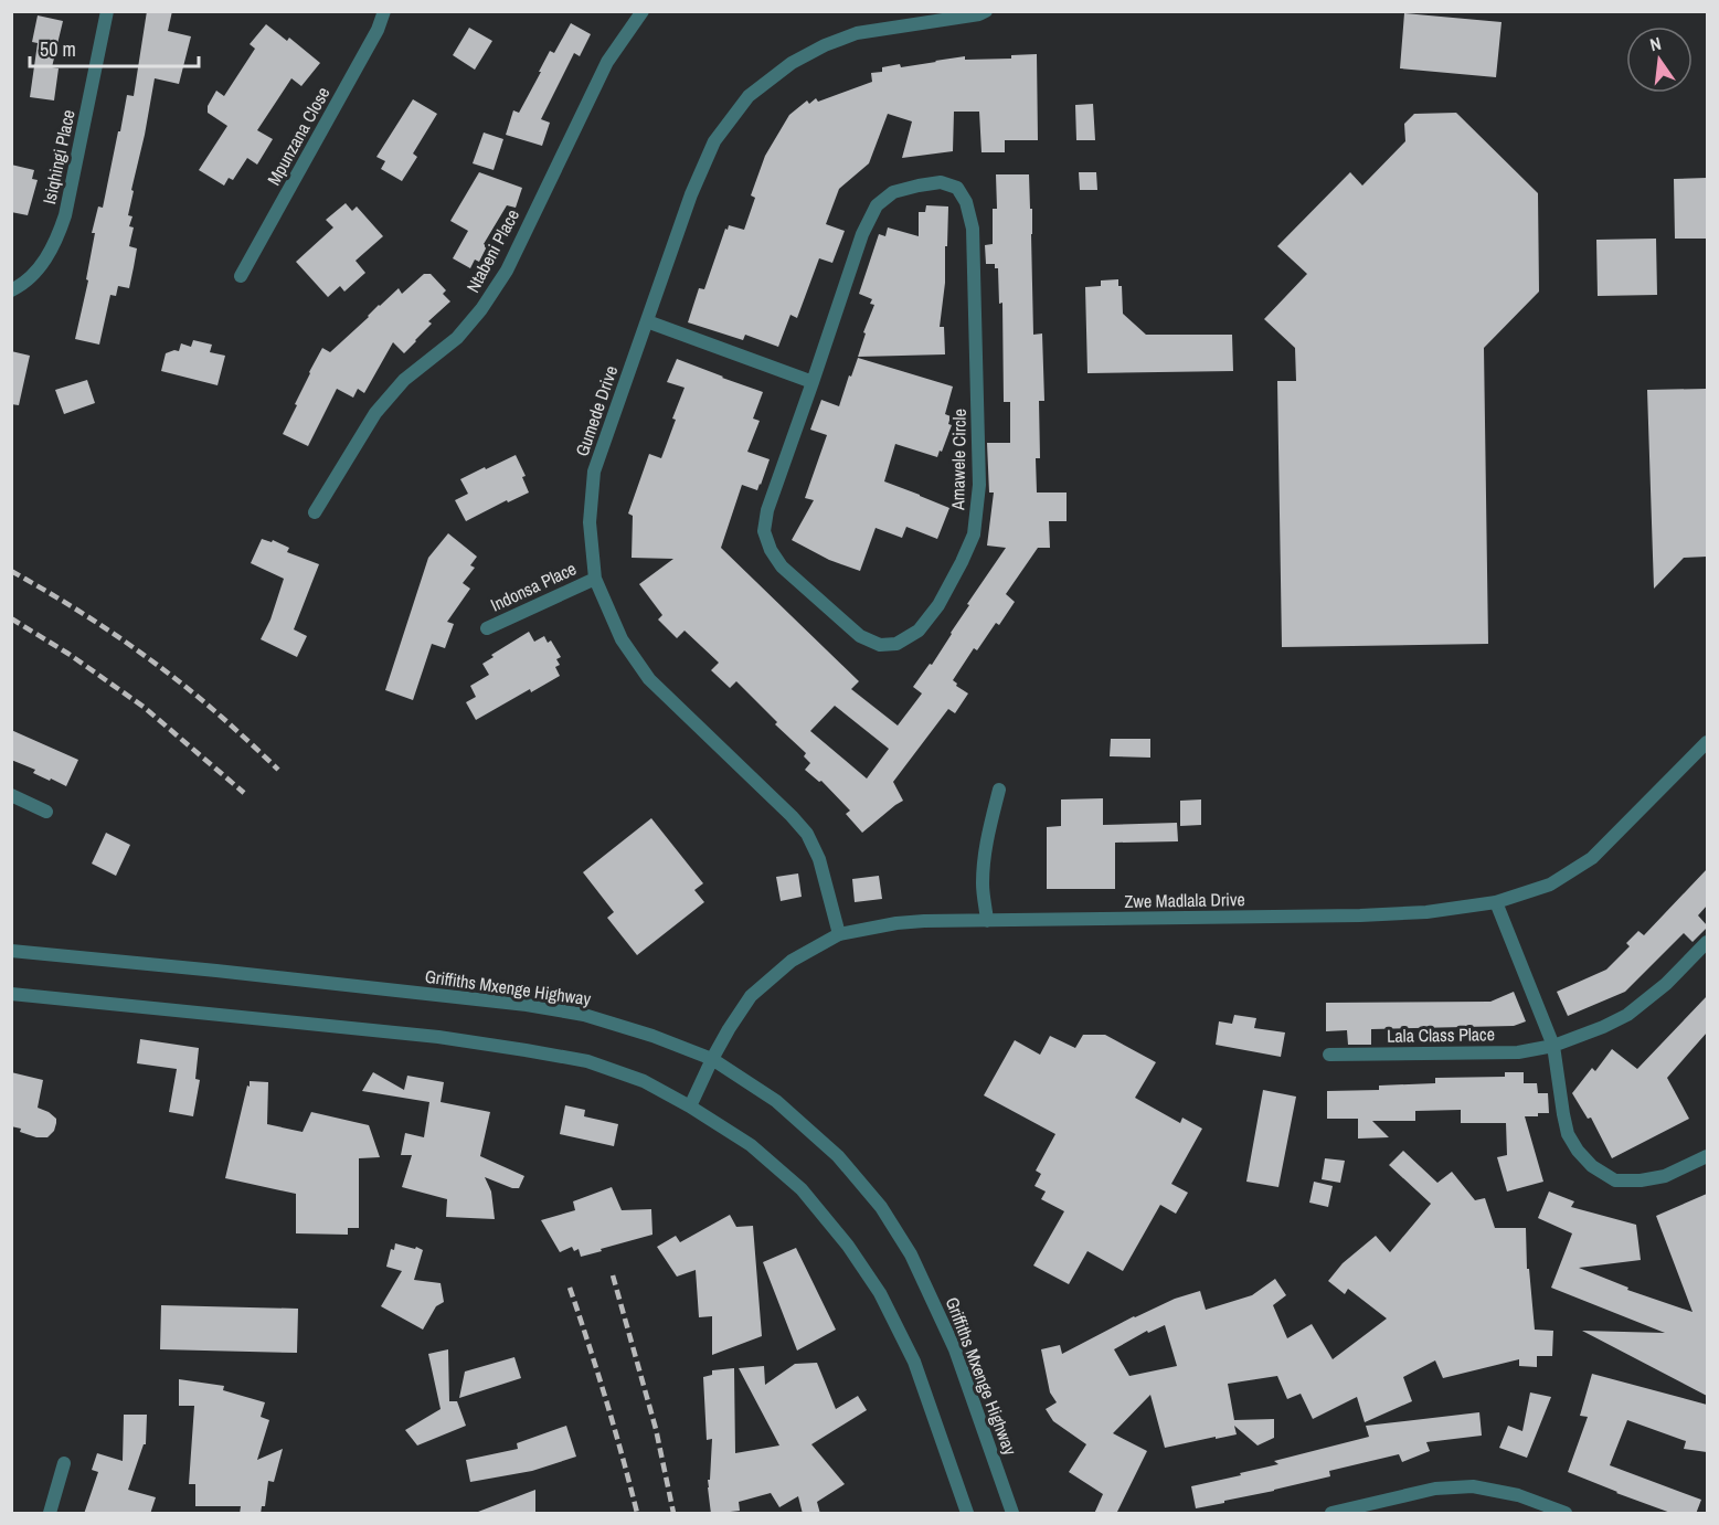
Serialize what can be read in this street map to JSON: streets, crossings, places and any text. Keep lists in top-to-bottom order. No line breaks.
{"streets":{"street":["Mpunzana Close","Isiqhingi Place","Ntabeni Place","Gumede Drive","Amawele Circle","Indonsa Place","Zwe Madlala Drive","Griffiths Mxenge Highway","Lala Class Place"]},"crossings":[["Gumede Drive","Indonsa Place"],["Gumede Drive","Zwe Madlala Drive"],["Zwe Madlala Drive","Griffiths Mxenge Highway"]],"scale_bar":"50 m","north":"top"}
